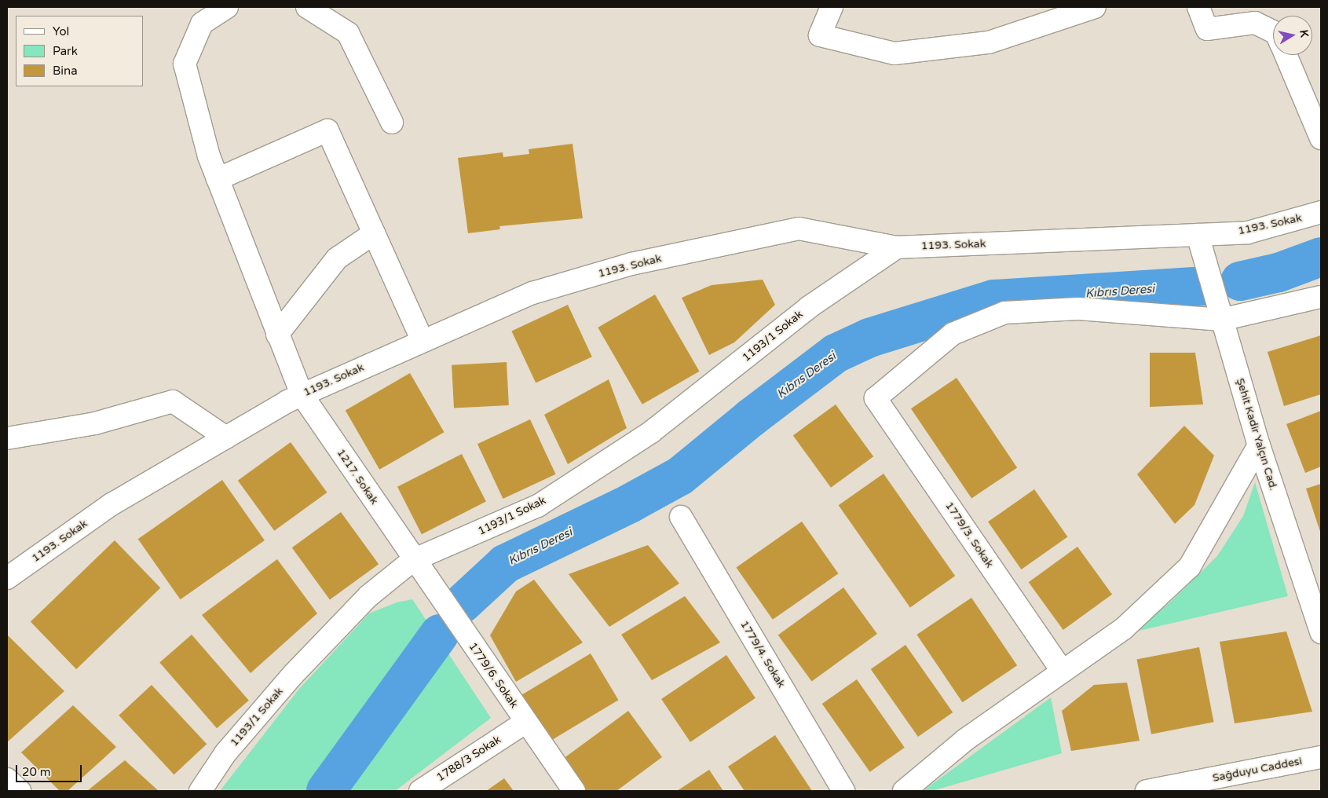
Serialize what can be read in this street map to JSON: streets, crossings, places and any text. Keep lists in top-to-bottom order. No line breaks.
{"streets":{"street":["1193. Sokak","1193/1 Sokak","Şehit Kadir Yalçın Cad.","1217. Sokak","1779/3. Sokak","1779/4. Sokak","1779/6. Sokak","1788/3 Sokak","Sağduyu Caddesi"]},"crossings":[["1193. Sokak","1193/1 Sokak"],["1193. Sokak","Şehit Kadir Yalçın Cad."],["1193. Sokak","1217. Sokak"],["1193/1 Sokak","1217. Sokak"],["1193/1 Sokak","1779/6. Sokak"],["Şehit Kadir Yalçın Cad.","1779/3. Sokak"],["1217. Sokak","1779/6. Sokak"]],"water":["Kıbrıs Deresi"],"legend":["Yol","Park","Bina"],"scale_bar":"20 m","north":"right"}
